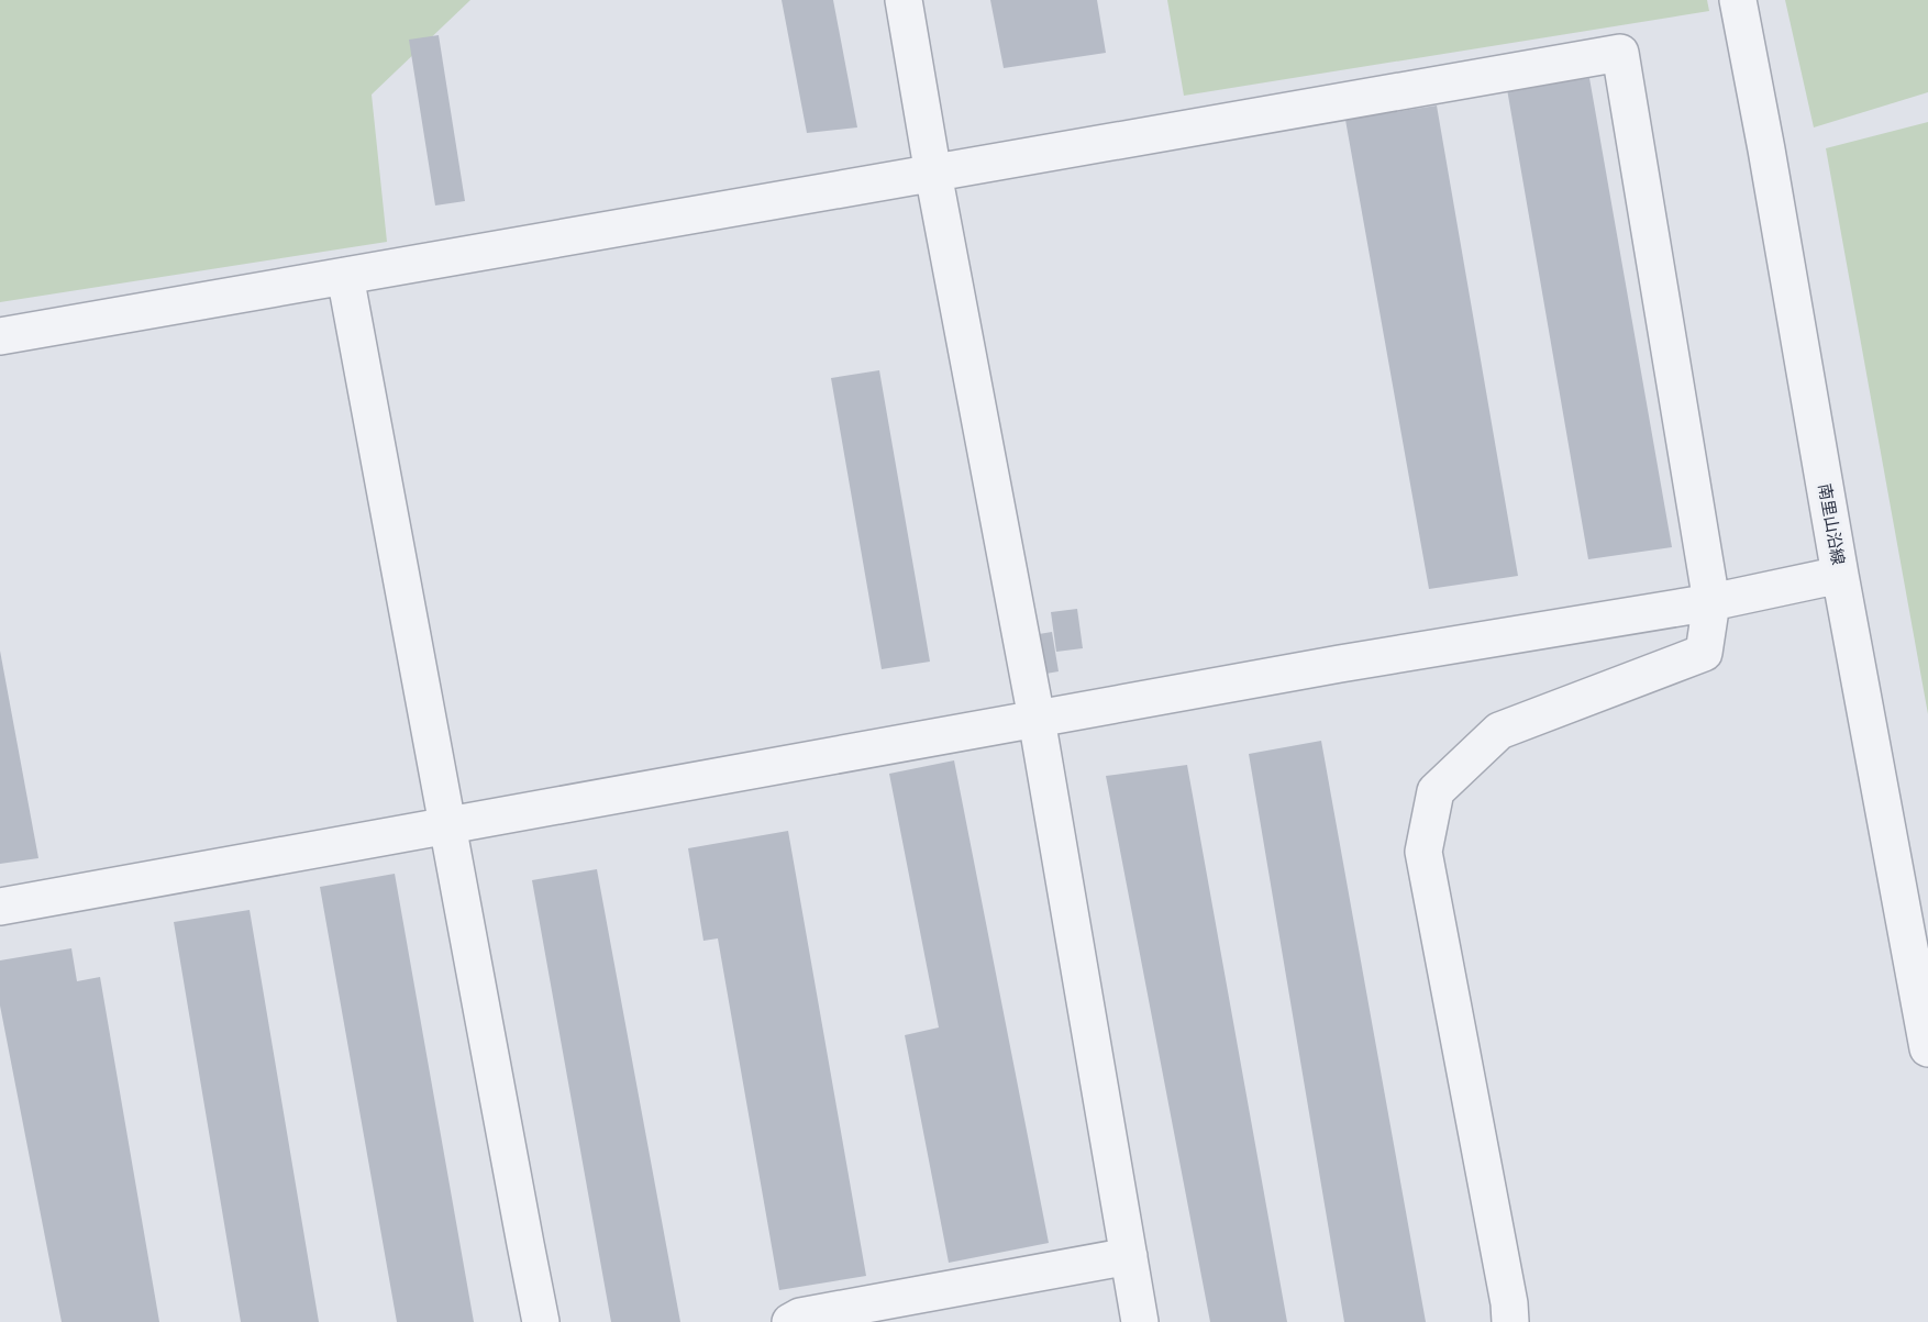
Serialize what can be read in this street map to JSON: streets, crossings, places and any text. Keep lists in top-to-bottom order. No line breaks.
{"streets":{"street":["南里山沿線"]}}
